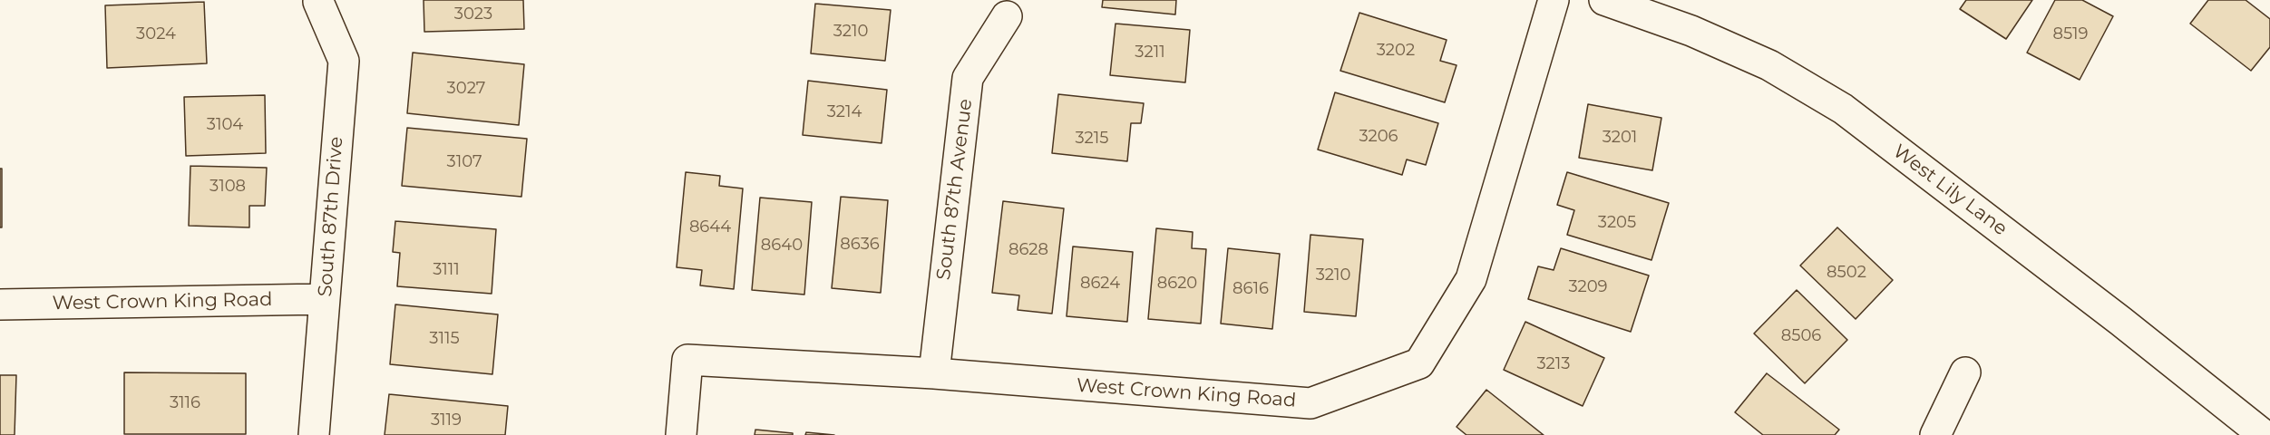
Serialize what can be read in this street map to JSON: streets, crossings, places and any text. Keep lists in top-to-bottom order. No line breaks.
{"streets":{"street":["South 87th Avenue","West Lily Lane","South 87th Drive","West Crown King Road"]},"crossings":[["South 87th Avenue","West Crown King Road"],["South 87th Drive","West Crown King Road"]],"house_numbers":["3023","3210","3024","8519","3202","3211","3027","3214","3104","3206","3201","3215","3107","3108","3205","8644","8636","8640","8628","3111","8502","3210","8624","8620","3209","8616","8506","3115","3213","3116","3119"]}
